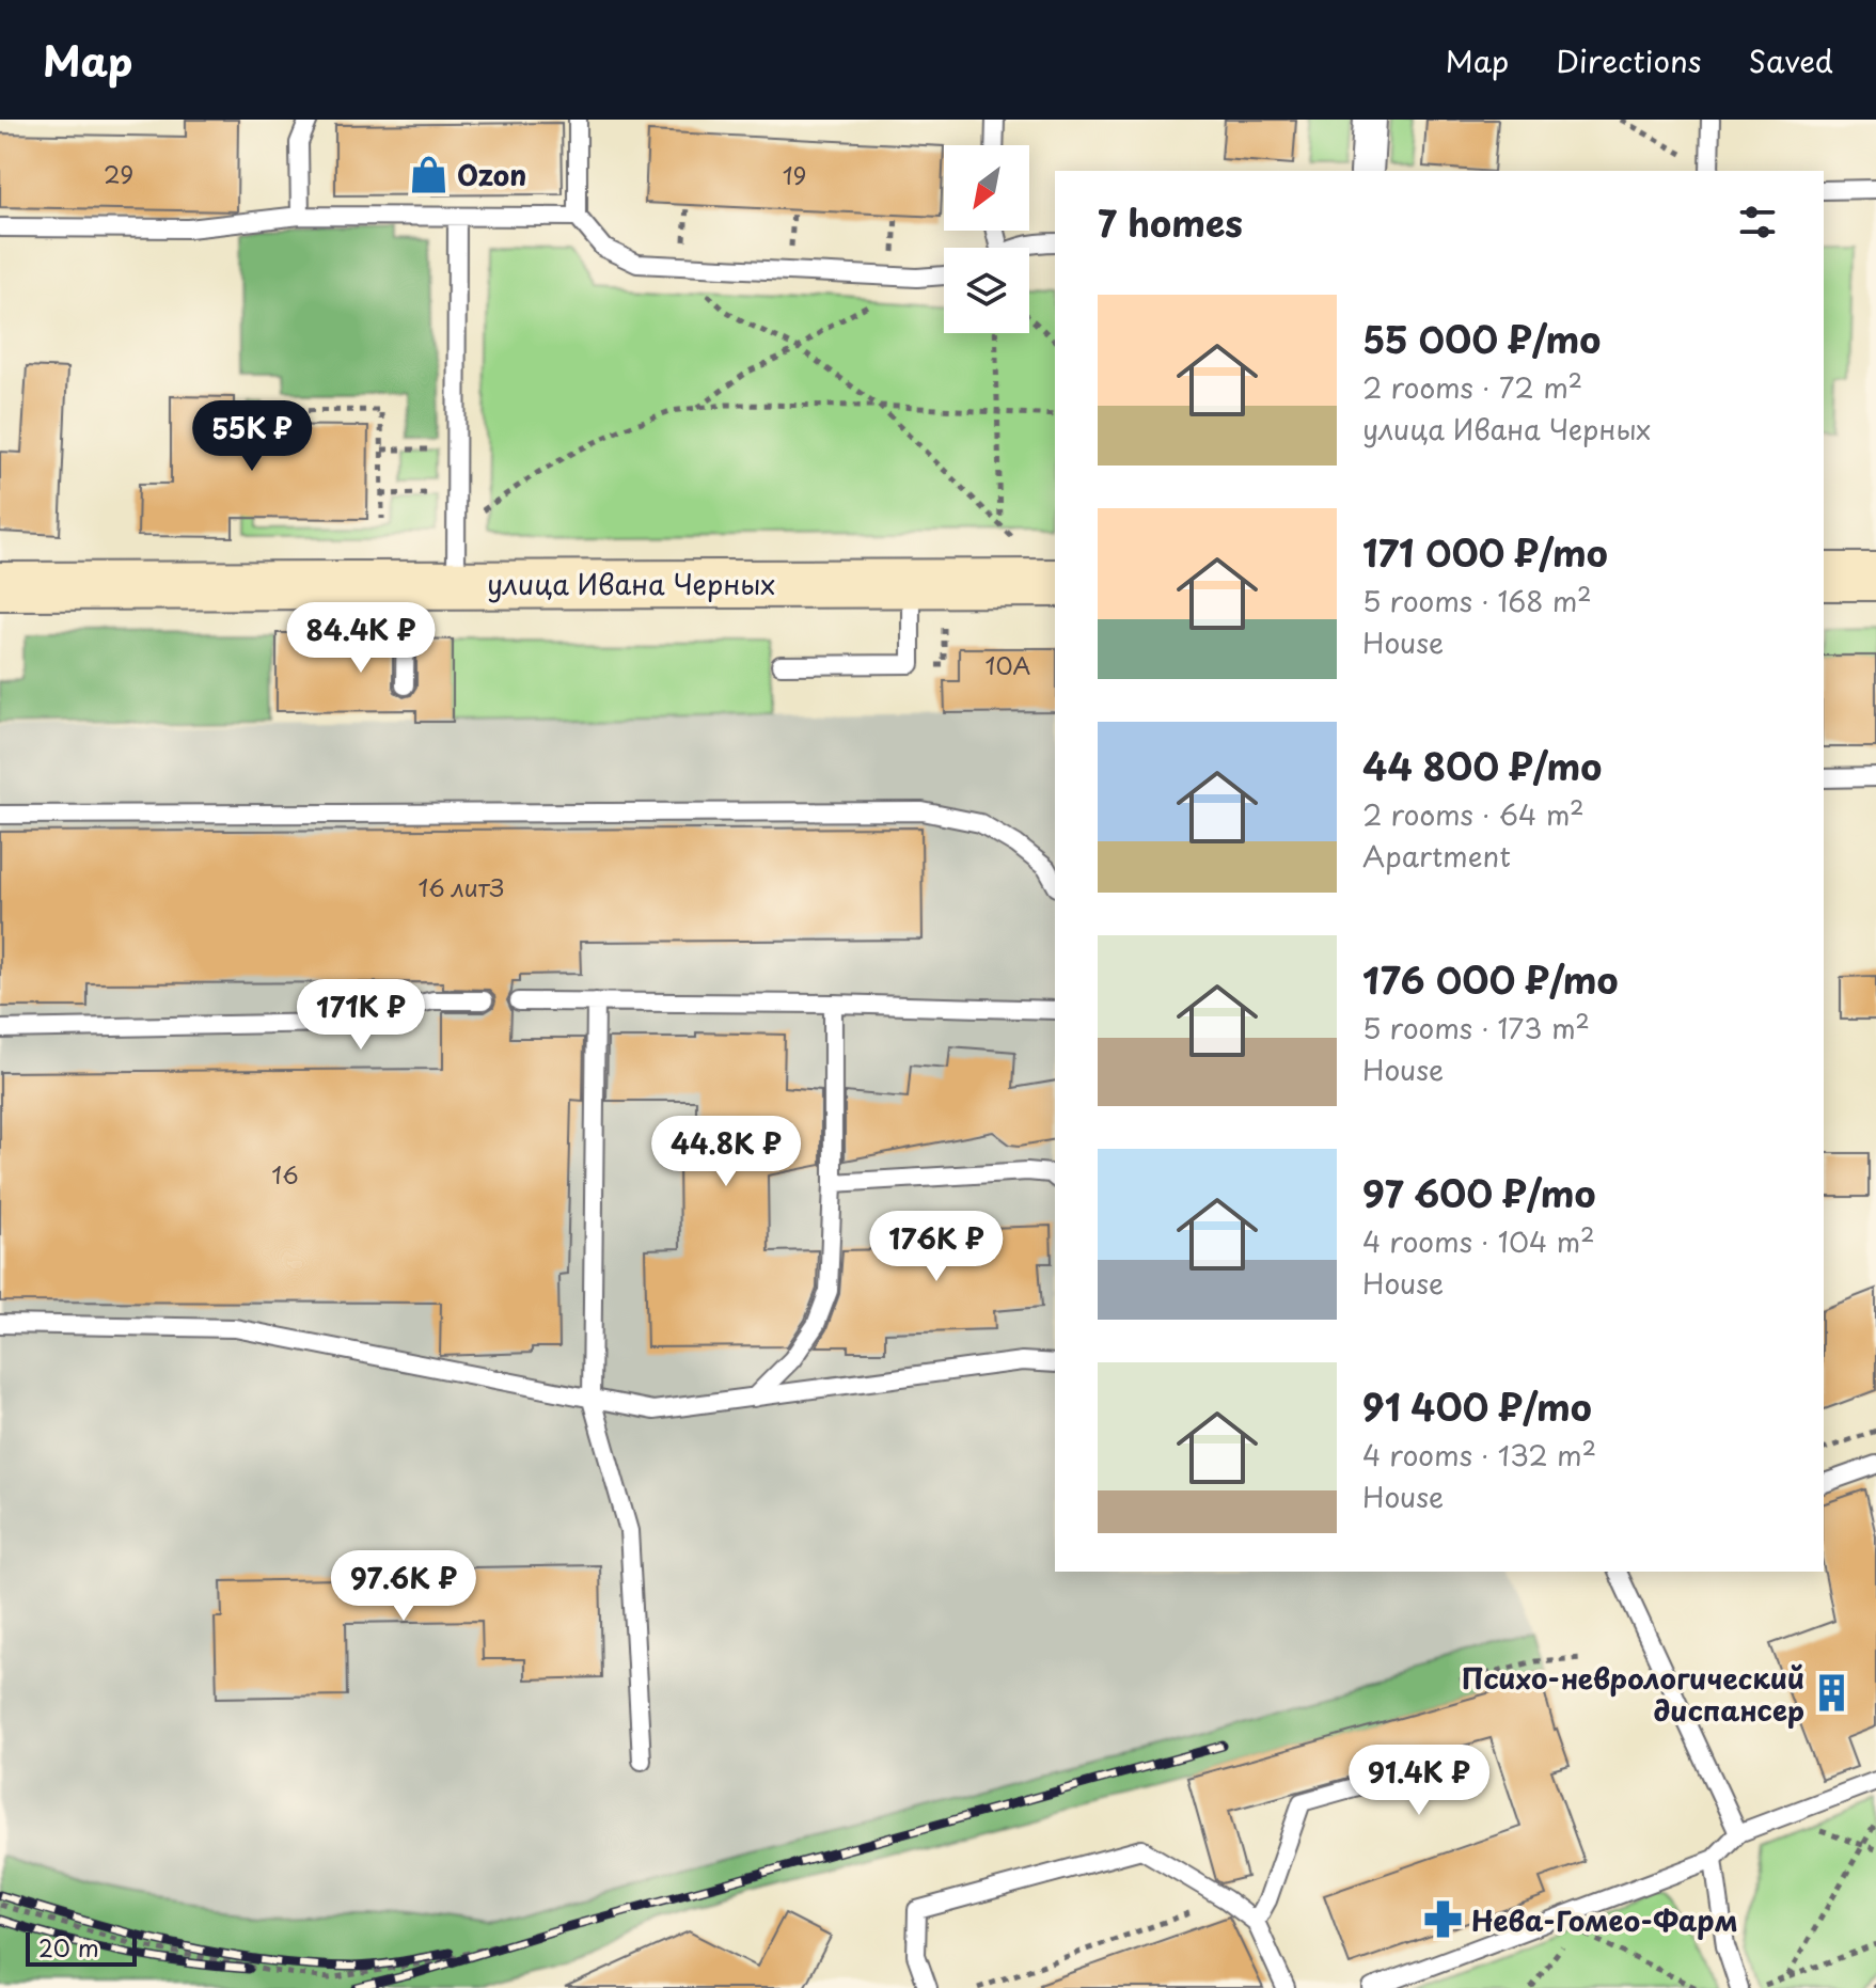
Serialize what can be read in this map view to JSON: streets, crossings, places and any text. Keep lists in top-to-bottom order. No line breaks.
{"streets":{"main road":["улица Ивана Черных"]},"places":{"shop":["Ozon"],"building":["Психо-неврологический диспансер"],"pharmacy":["Нева-Гомео-Фарм"]},"house_numbers":["29","19","10А","16 литЗ","16"],"scale_bar":"20 m","north":"bottom left","page":{"header":"Map","nav":["Map","Directions","Saved"],"heading":"7 homes","list":[{"name":"55 000 ₽/mo","note":"2 rooms · 72 m² · улица Ивана Черных"},{"name":"171 000 ₽/mo","note":"5 rooms · 168 m² · House"},{"name":"44 800 ₽/mo","note":"2 rooms · 64 m² · Apartment"},{"name":"176 000 ₽/mo","note":"5 rooms · 173 m² · House"},{"name":"97 600 ₽/mo","note":"4 rooms · 104 m² · House"},{"name":"91 400 ₽/mo","note":"4 rooms · 132 m² · House"}],"price":["55K ₽","84.4K ₽","171K ₽","44.8K ₽","176K ₽","97.6K ₽","91.4K ₽"],"scale":"20 m"}}
